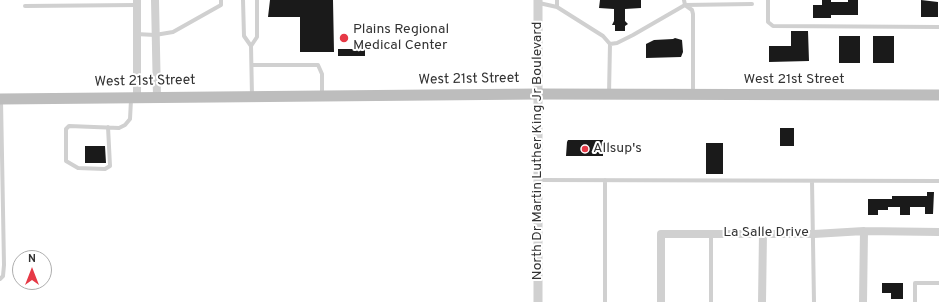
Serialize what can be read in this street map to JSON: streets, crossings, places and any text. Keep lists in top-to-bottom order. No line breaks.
{"streets":{"main road":["West 21st Street"],"street":["North Dr Martin Luther King Jr Boulevard","La Salle Drive"]},"crossings":[["West 21st Street","North Dr Martin Luther King Jr Boulevard"]],"places":["Plains Regional Medical Center","Allsup's"],"north":"top"}
